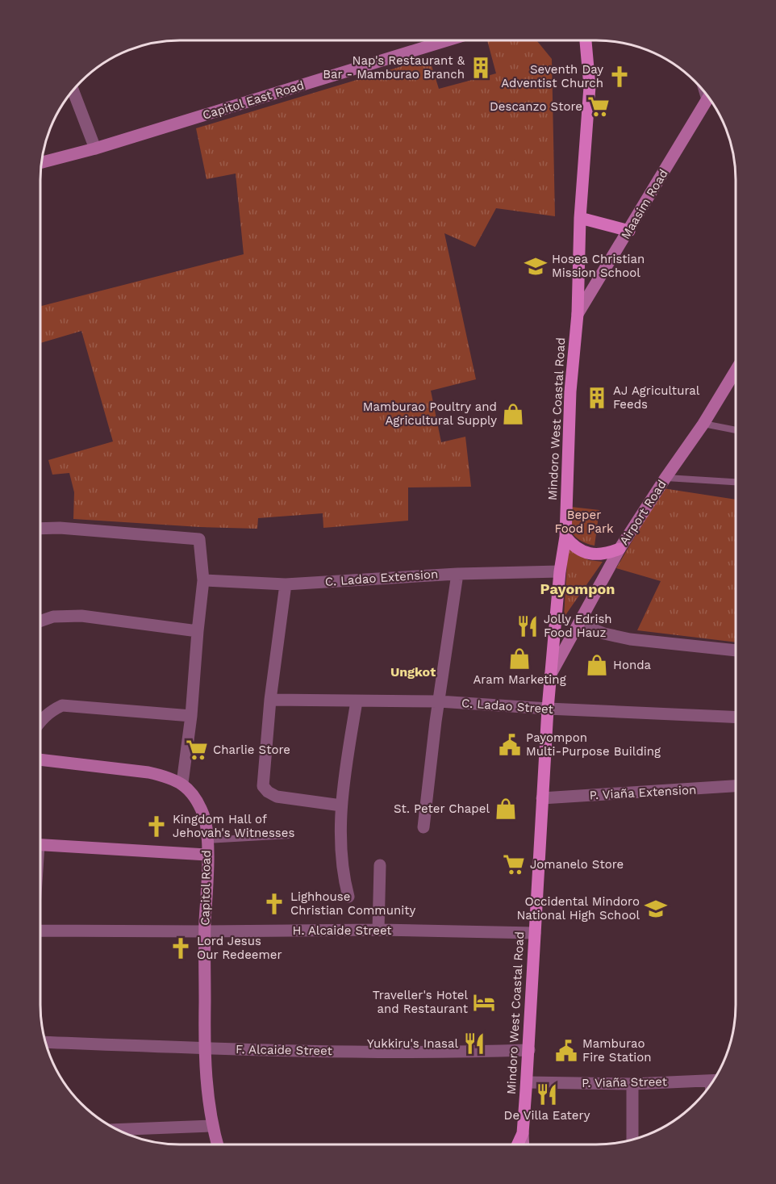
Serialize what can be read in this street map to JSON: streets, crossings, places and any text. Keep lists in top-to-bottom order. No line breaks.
{"streets":{"main road":["Mindoro West Coastal Road"],"street":["Capitol East Road","Maasim Road","Airport Road","C. Ladao Extension","C. Ladao Street","P. Viaña Extension","Capitol Road","H. Alcaide Street","F. Alcaide Street","P. Viaña Street"]},"crossings":[["Maasim Road","Mindoro West Coastal Road"],["Mindoro West Coastal Road","Airport Road"],["Mindoro West Coastal Road","C. Ladao Extension"],["Mindoro West Coastal Road","C. Ladao Street"],["Mindoro West Coastal Road","P. Viaña Extension"],["Mindoro West Coastal Road","H. Alcaide Street"],["Mindoro West Coastal Road","F. Alcaide Street"],["Mindoro West Coastal Road","P. Viaña Street"],["Capitol Road","H. Alcaide Street"],["Capitol Road","F. Alcaide Street"]],"districts":["Payompon","Ungkot"],"parks":["Beper Food Park"],"places":{"building":["Nap's Restaurant & Bar - Mamburao Branch","AJ Agricultural Feeds"],"church":["Seventh Day Adventist Church","Kingdom Hall of Jehovah's Witnesses","Lighhouse Christian Community","Lord Jesus Our Redeemer"],"supermarket":["Descanzo Store","Charlie Store","Jomanelo Store"],"school or university":["Hosea Christian Mission School","Occidental Mindoro National High School"],"shop":["Mamburao Poultry and Agricultural Supply","Aram Marketing","Honda","St. Peter Chapel"],"restaurant":["Jolly Edrish Food Hauz","Yukkiru's Inasal","De Villa Eatery"],"public building":["Payompon Multi-Purpose Building","Mamburao Fire Station"],"hotel":["Traveller's Hotel and Restaurant"]}}
